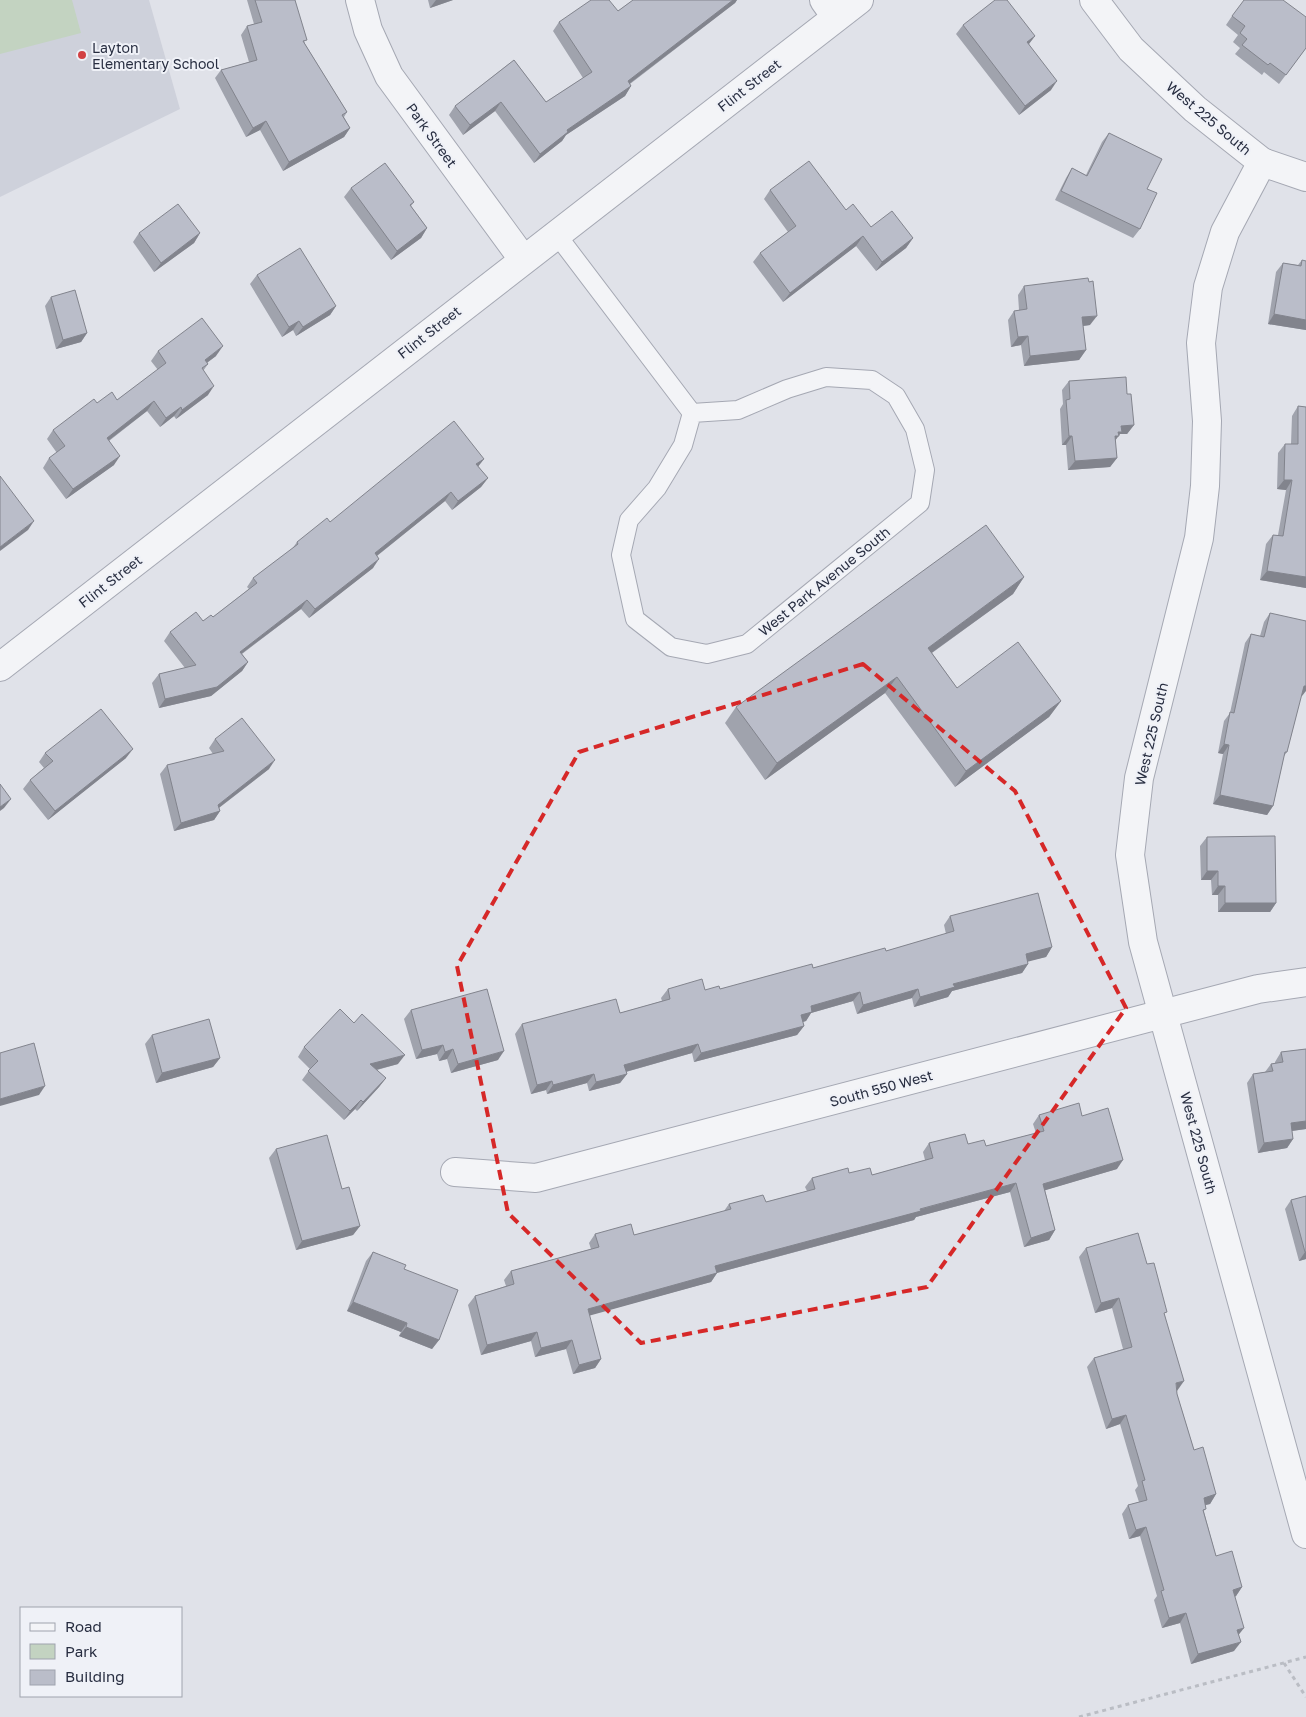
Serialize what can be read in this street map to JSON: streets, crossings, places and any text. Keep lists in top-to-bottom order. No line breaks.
{"streets":{"street":["Flint Street","West 225 South","Park Street","South 550 West"],"lane":["West Park Avenue South"]},"crossings":[["Flint Street","Park Street"],["West 225 South","South 550 West"]],"places":["Layton Elementary School"],"legend":["Road","Park","Building"]}
